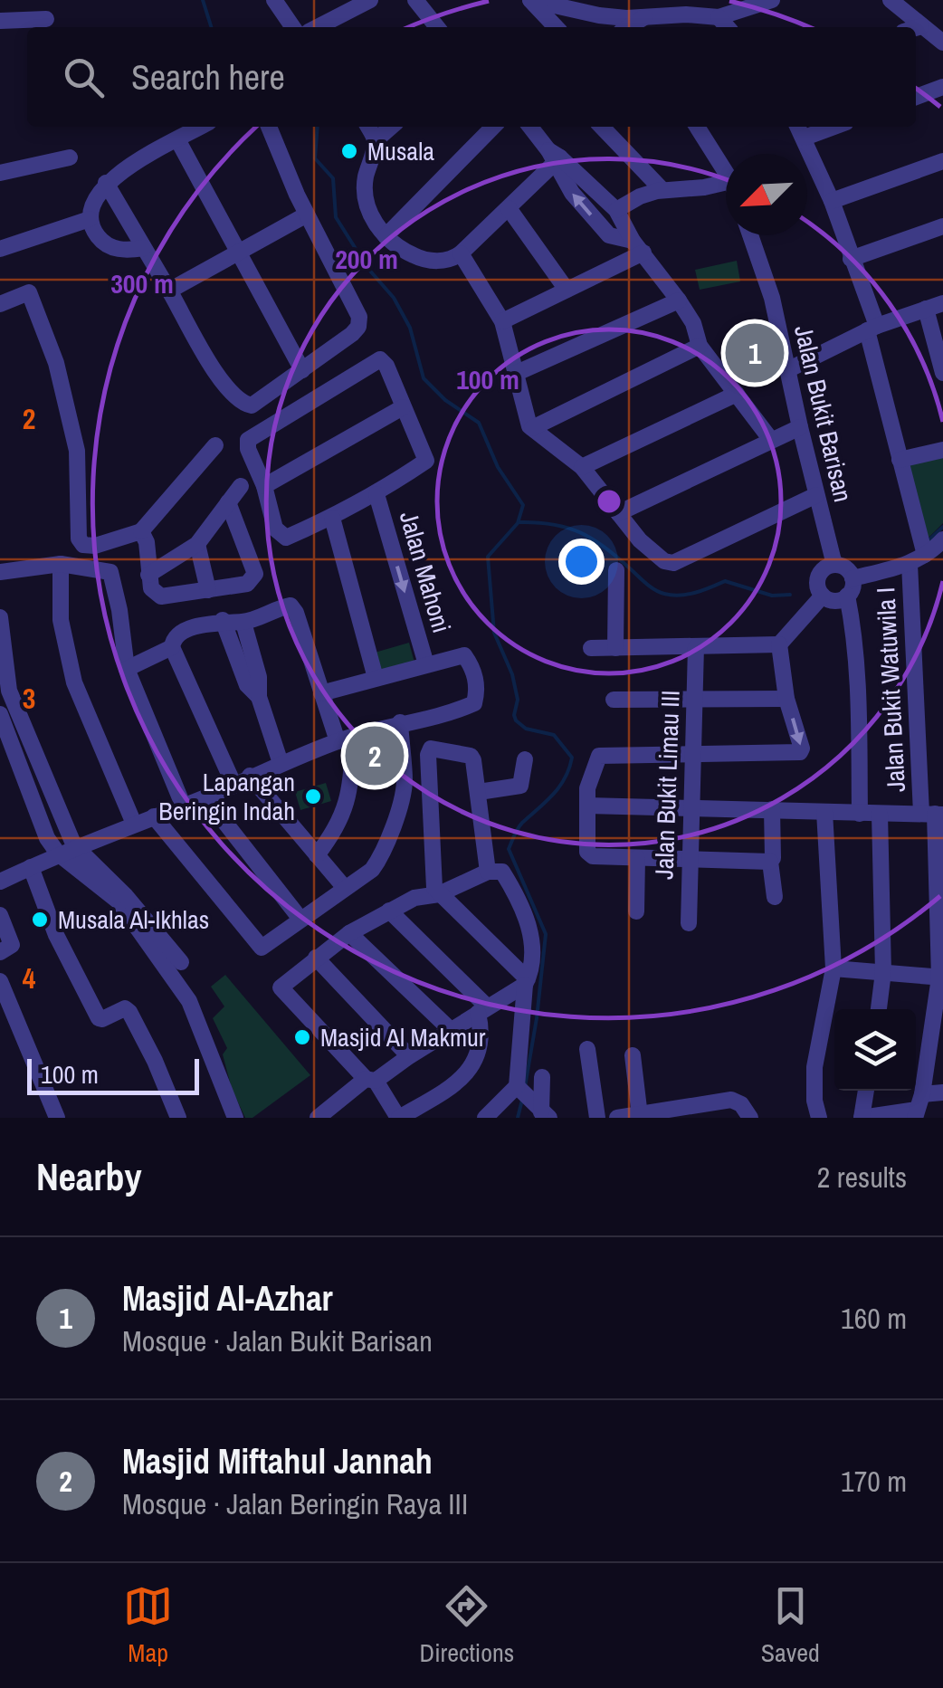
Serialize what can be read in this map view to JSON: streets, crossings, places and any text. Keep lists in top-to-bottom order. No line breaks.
{"streets":{"street":["Jalan Bukit Barisan","Jalan Mahoni","Jalan Bukit Watuwila I","Jalan Bukit Limau III"]},"places":["Musala","Lapangan Beringin Indah","Musala Al-Ikhlas","Masjid Al Makmur"],"scale_bar":"100 m","north":"bottom left","page":{"search":"Search here","pins":["1","2"],"scale":"100 m","heading":["Nearby","2 results"],"list":[{"mark":"1","name":"Masjid Al-Azhar","note":"Mosque · Jalan Bukit Barisan","value":"160 m"},{"mark":"2","name":"Masjid Miftahul Jannah","note":"Mosque · Jalan Beringin Raya III","value":"170 m"}],"nav":["Map","Directions","Saved"]},"grid":{"rows":["2","3","4"]},"rings":["200 m","300 m","100 m"]}
